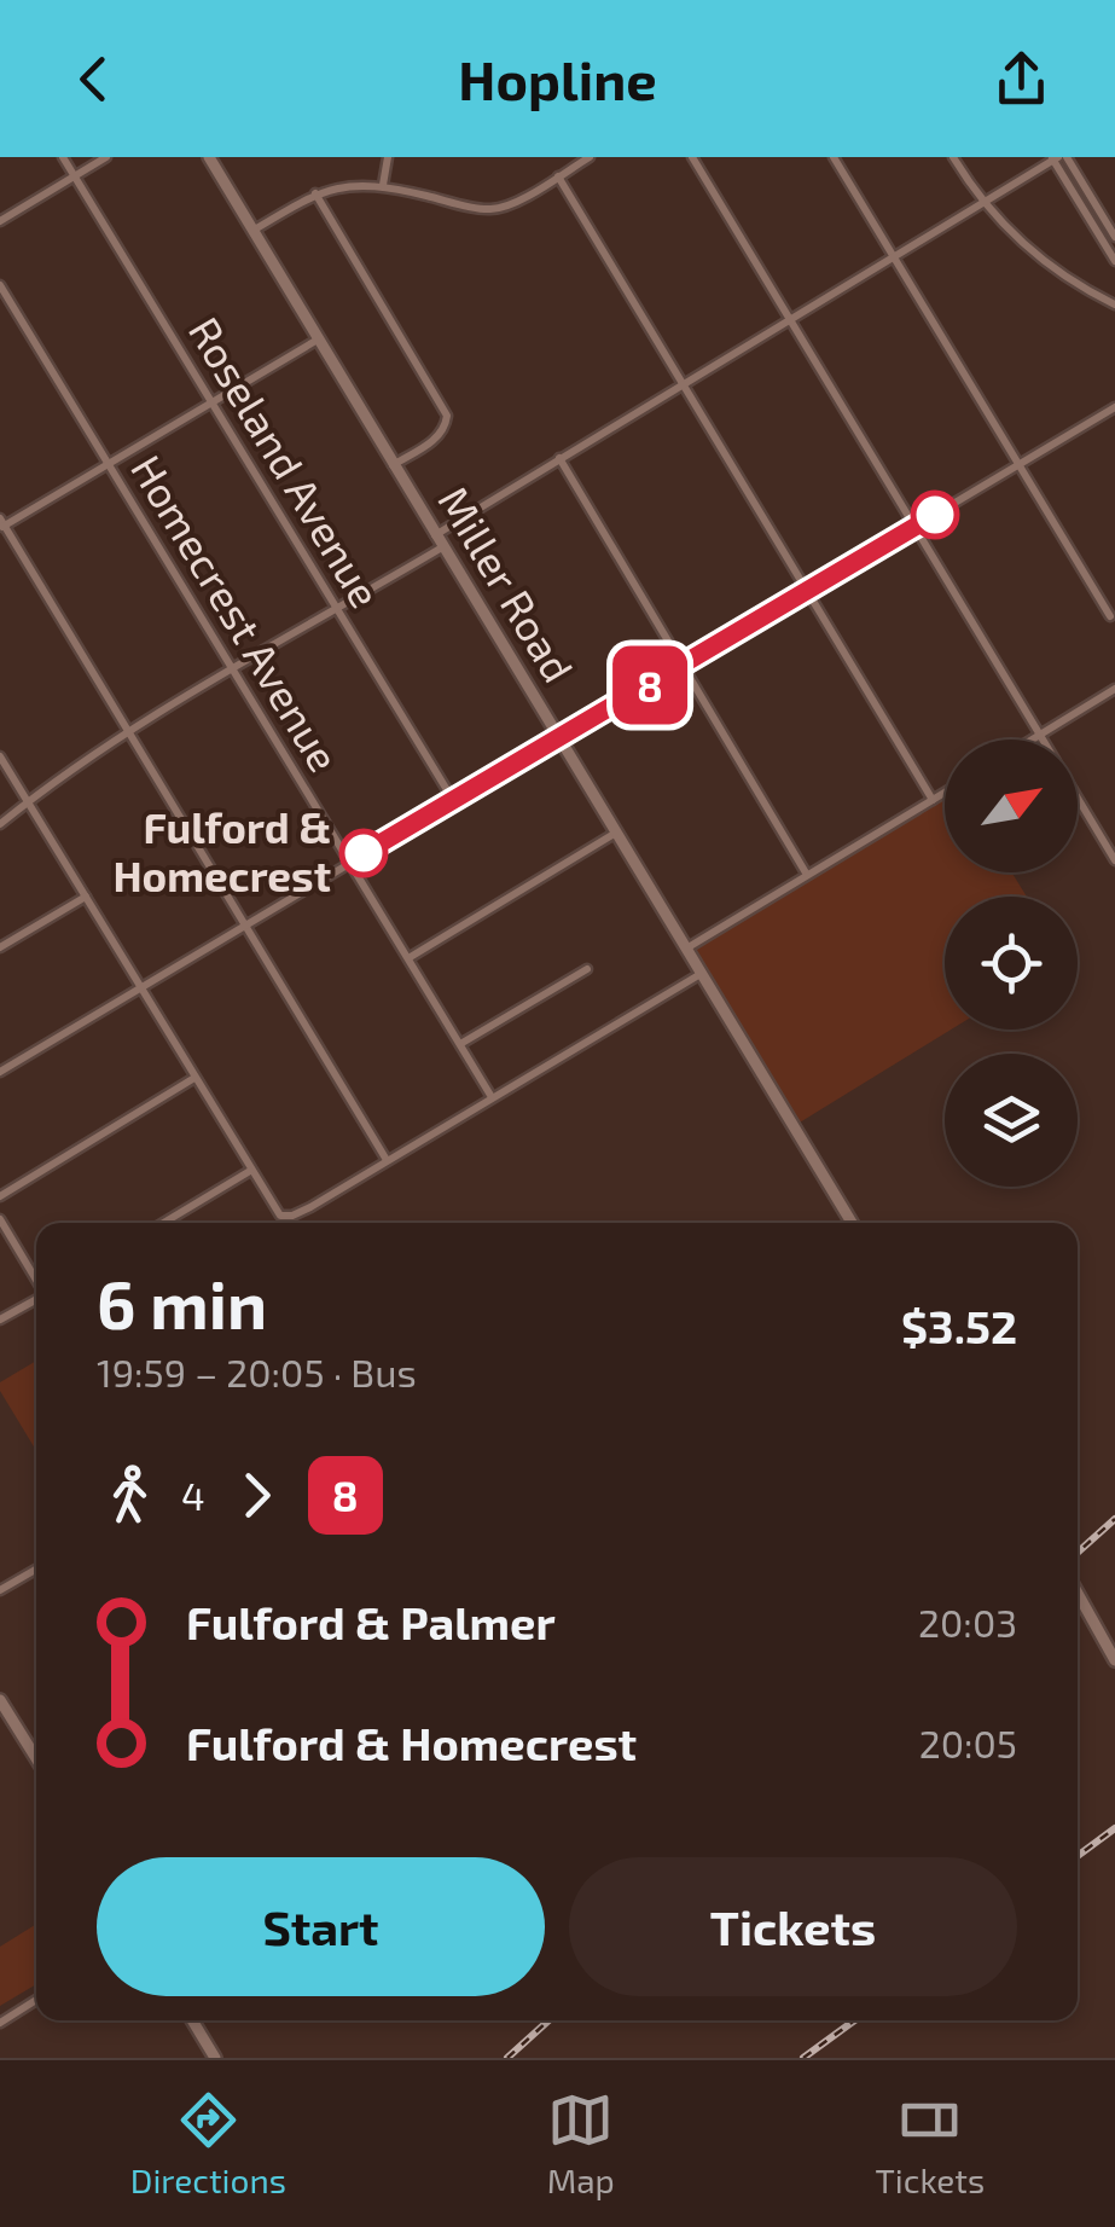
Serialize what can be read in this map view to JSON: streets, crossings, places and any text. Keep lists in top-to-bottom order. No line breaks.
{"streets":{"street":["Roseland Avenue","Miller Road","Homecrest Avenue"]},"places":["Fulford & Homecrest"],"lines":["bus line 8"],"north":"top right","page":{"header":"Hopline","on_map":"8","heading":["6 min","19:59 – 20:05 · Bus","$3.52"],"legs":["4","8"],"list":[{"name":"Fulford & Palmer","value":"20:03"},{"name":"Fulford & Homecrest","value":"20:05"}],"buttons":["Start","Tickets"],"tabs":["Directions","Map","Tickets"]}}
